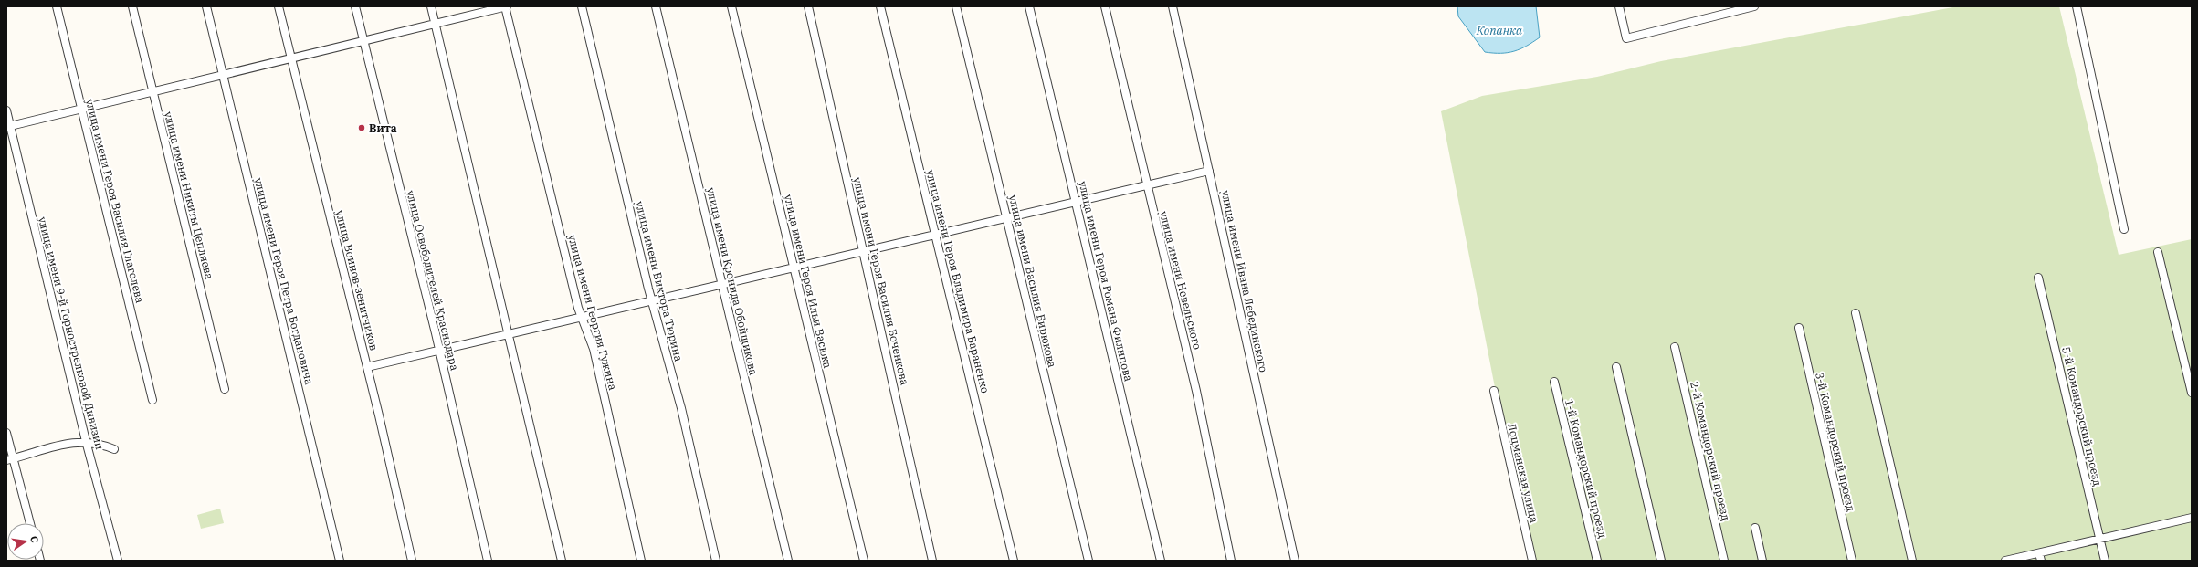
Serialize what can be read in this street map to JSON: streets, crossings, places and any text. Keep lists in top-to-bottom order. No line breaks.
{"streets":{"street":["улица имени Никиты Цепляева","улица имени Героя Василия Глаголева","улица Воинов-зенитчиков","улица Освободителей Краснодара","улица имени Невельского","улица имени Героя Петра Богдановича","улица имени Виктора Тюрина","улица имени Кронида Обойщикова","улица имени Героя Ильи Васюка","улица имени Героя Василия Боченкова","улица имени Героя Владимира Бараненко","улица имени Василия Бирюкова","улица имени Героя Романа Филипова","улица имени Ивана Лебединского","улица имени Георгия Гужина","улица имени 9-й Горнострелковой Дивизии","5-й Командорский проезд","3-й Командорский проезд","2-й Командорский проезд","1-й Командорский проезд","Лоцманская улица"]},"water":["Копанка"],"places":["Вита"],"north":"right"}
